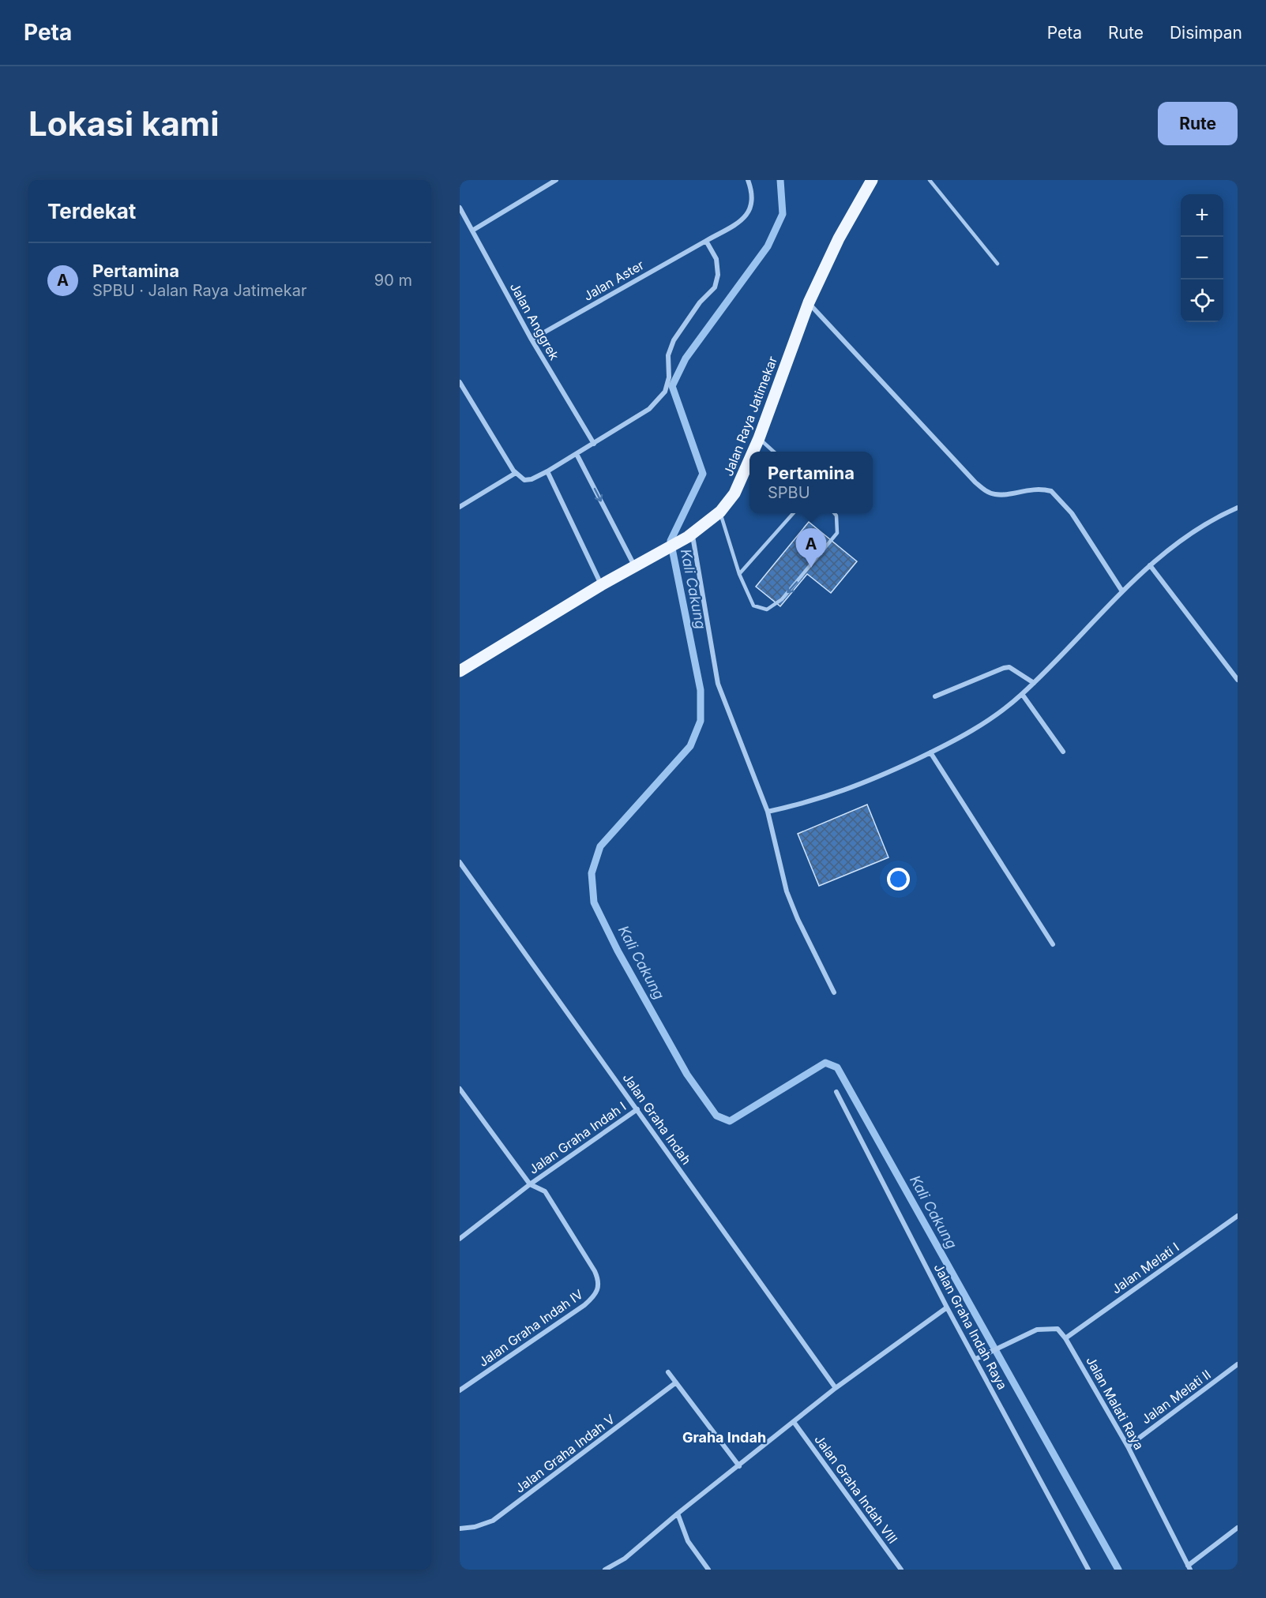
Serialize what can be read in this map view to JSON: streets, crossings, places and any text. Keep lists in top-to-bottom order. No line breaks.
{"streets":{"main road":["Jalan Raya Jatimekar"],"street":["Jalan Aster","Jalan Anggrek","Jalan Graha Indah","Jalan Graha Indah I","Jalan Melati I","Jalan Graha Indah Raya","Jalan Graha Indah IV","Jalan Melati II","Jalan Malati Raya","Jalan Graha Indah V","Jalan Graha Indah VIII"]},"crossings":[["Jalan Aster","Jalan Anggrek"],["Jalan Graha Indah","Jalan Graha Indah I"],["Jalan Graha Indah I","Jalan Graha Indah IV"],["Jalan Melati I","Jalan Malati Raya"],["Jalan Melati II","Jalan Malati Raya"]],"districts":["Graha Indah"],"water":["Kali Cakung"],"page":{"header":"Peta","nav":["Peta","Rute","Disimpan"],"buttons":"Rute","title":"Lokasi kami","heading":"Terdekat","map_buttons":["+","−"],"list":[{"mark":"A","name":"Pertamina","note":"SPBU · Jalan Raya Jatimekar","value":"90 m"}],"popup":["Pertamina","SPBU"],"pins":"A"}}
